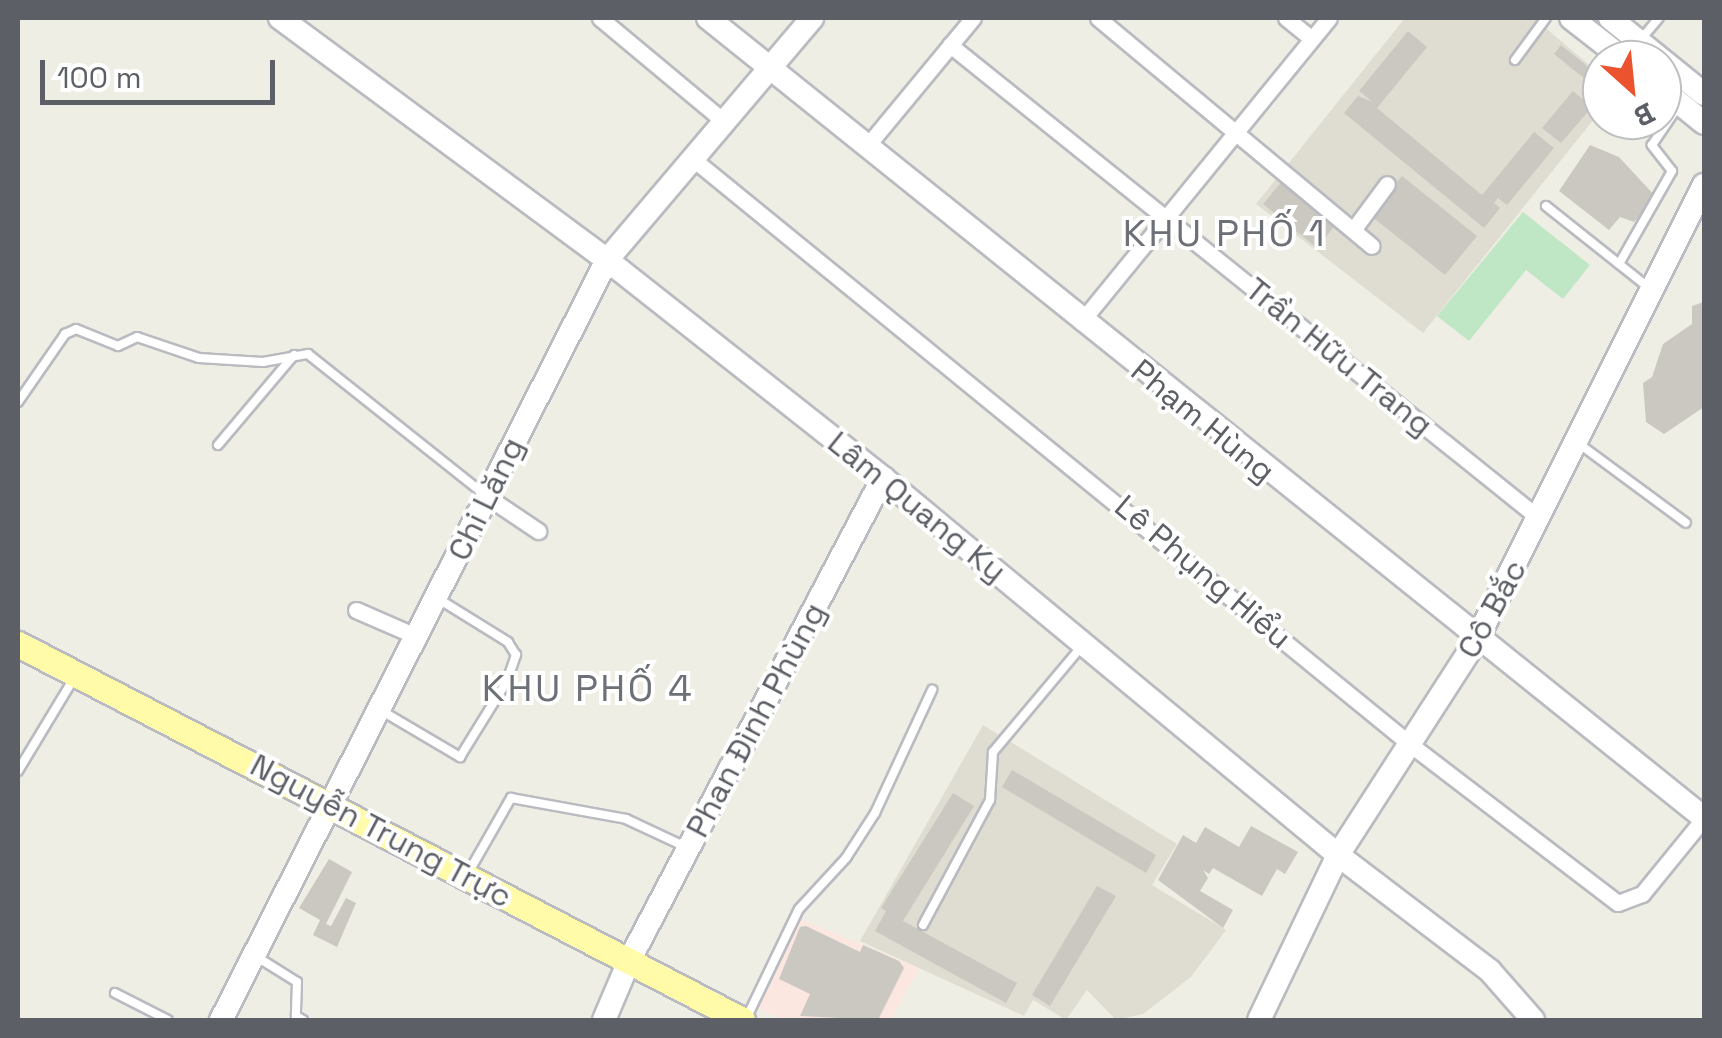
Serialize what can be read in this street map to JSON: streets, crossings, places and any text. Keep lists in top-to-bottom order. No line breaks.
{"streets":{"main road":["Nguyễn Trung Trực"],"street":["Trần Hữu Trang","Phạm Hùng","Chi Lăng","Lâm Quang Ky","Lê Phụng Hiểu","Cô Bắc","Phan Đình Phùng"]},"crossings":[["Trần Hữu Trang","Cô Bắc"],["Phạm Hùng","Chi Lăng"],["Phạm Hùng","Lê Phụng Hiểu"],["Phạm Hùng","Cô Bắc"],["Chi Lăng","Lâm Quang Ky"],["Chi Lăng","Lê Phụng Hiểu"],["Chi Lăng","Nguyễn Trung Trực"],["Lâm Quang Ky","Cô Bắc"],["Lâm Quang Ky","Phan Đình Phùng"],["Lê Phụng Hiểu","Cô Bắc"],["Phan Đình Phùng","Nguyễn Trung Trực"]],"districts":["KHU PHỐ 1","KHU PHỐ 4"],"scale_bar":"100 m","north":"bottom right"}
